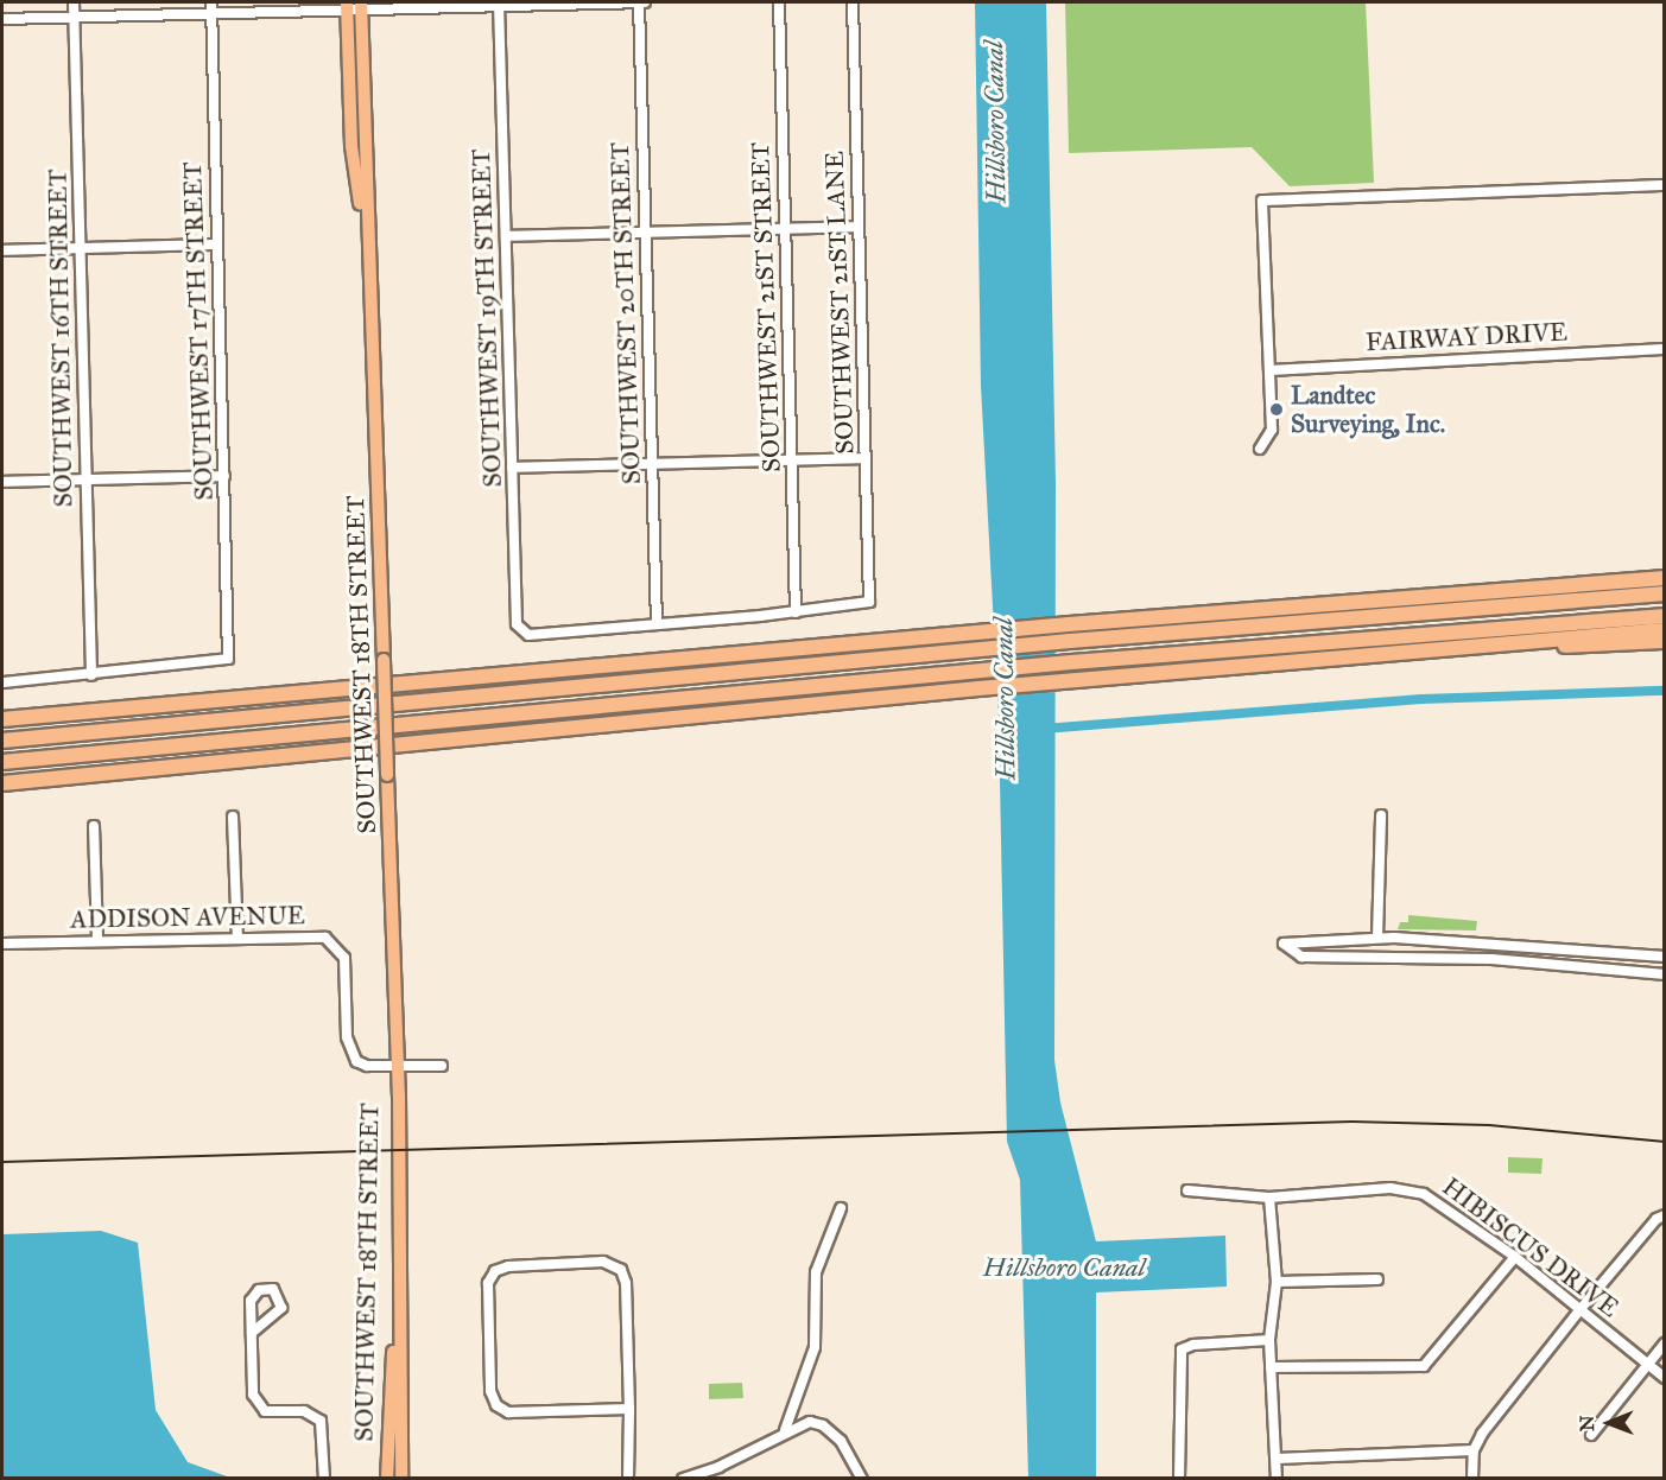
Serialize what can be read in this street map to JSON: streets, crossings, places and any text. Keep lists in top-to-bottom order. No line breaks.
{"streets":{"main road":["SOUTHWEST 18TH STREET"],"street":["SOUTHWEST 21ST LANE","SOUTHWEST 21ST STREET","SOUTHWEST 20TH STREET","SOUTHWEST 19TH STREET","SOUTHWEST 17TH STREET","FAIRWAY DRIVE","SOUTHWEST 16TH STREET","ADDISON AVENUE","HIBISCUS DRIVE"]},"crossings":[["SOUTHWEST 21ST LANE","SOUTHWEST 21ST STREET"],["SOUTHWEST 20TH STREET","SOUTHWEST 19TH STREET"],["SOUTHWEST 17TH STREET","SOUTHWEST 16TH STREET"],["SOUTHWEST 18TH STREET","ADDISON AVENUE"]],"water":["Hillsboro Canal"],"places":["Landtec Surveying, Inc."],"north":"left"}
